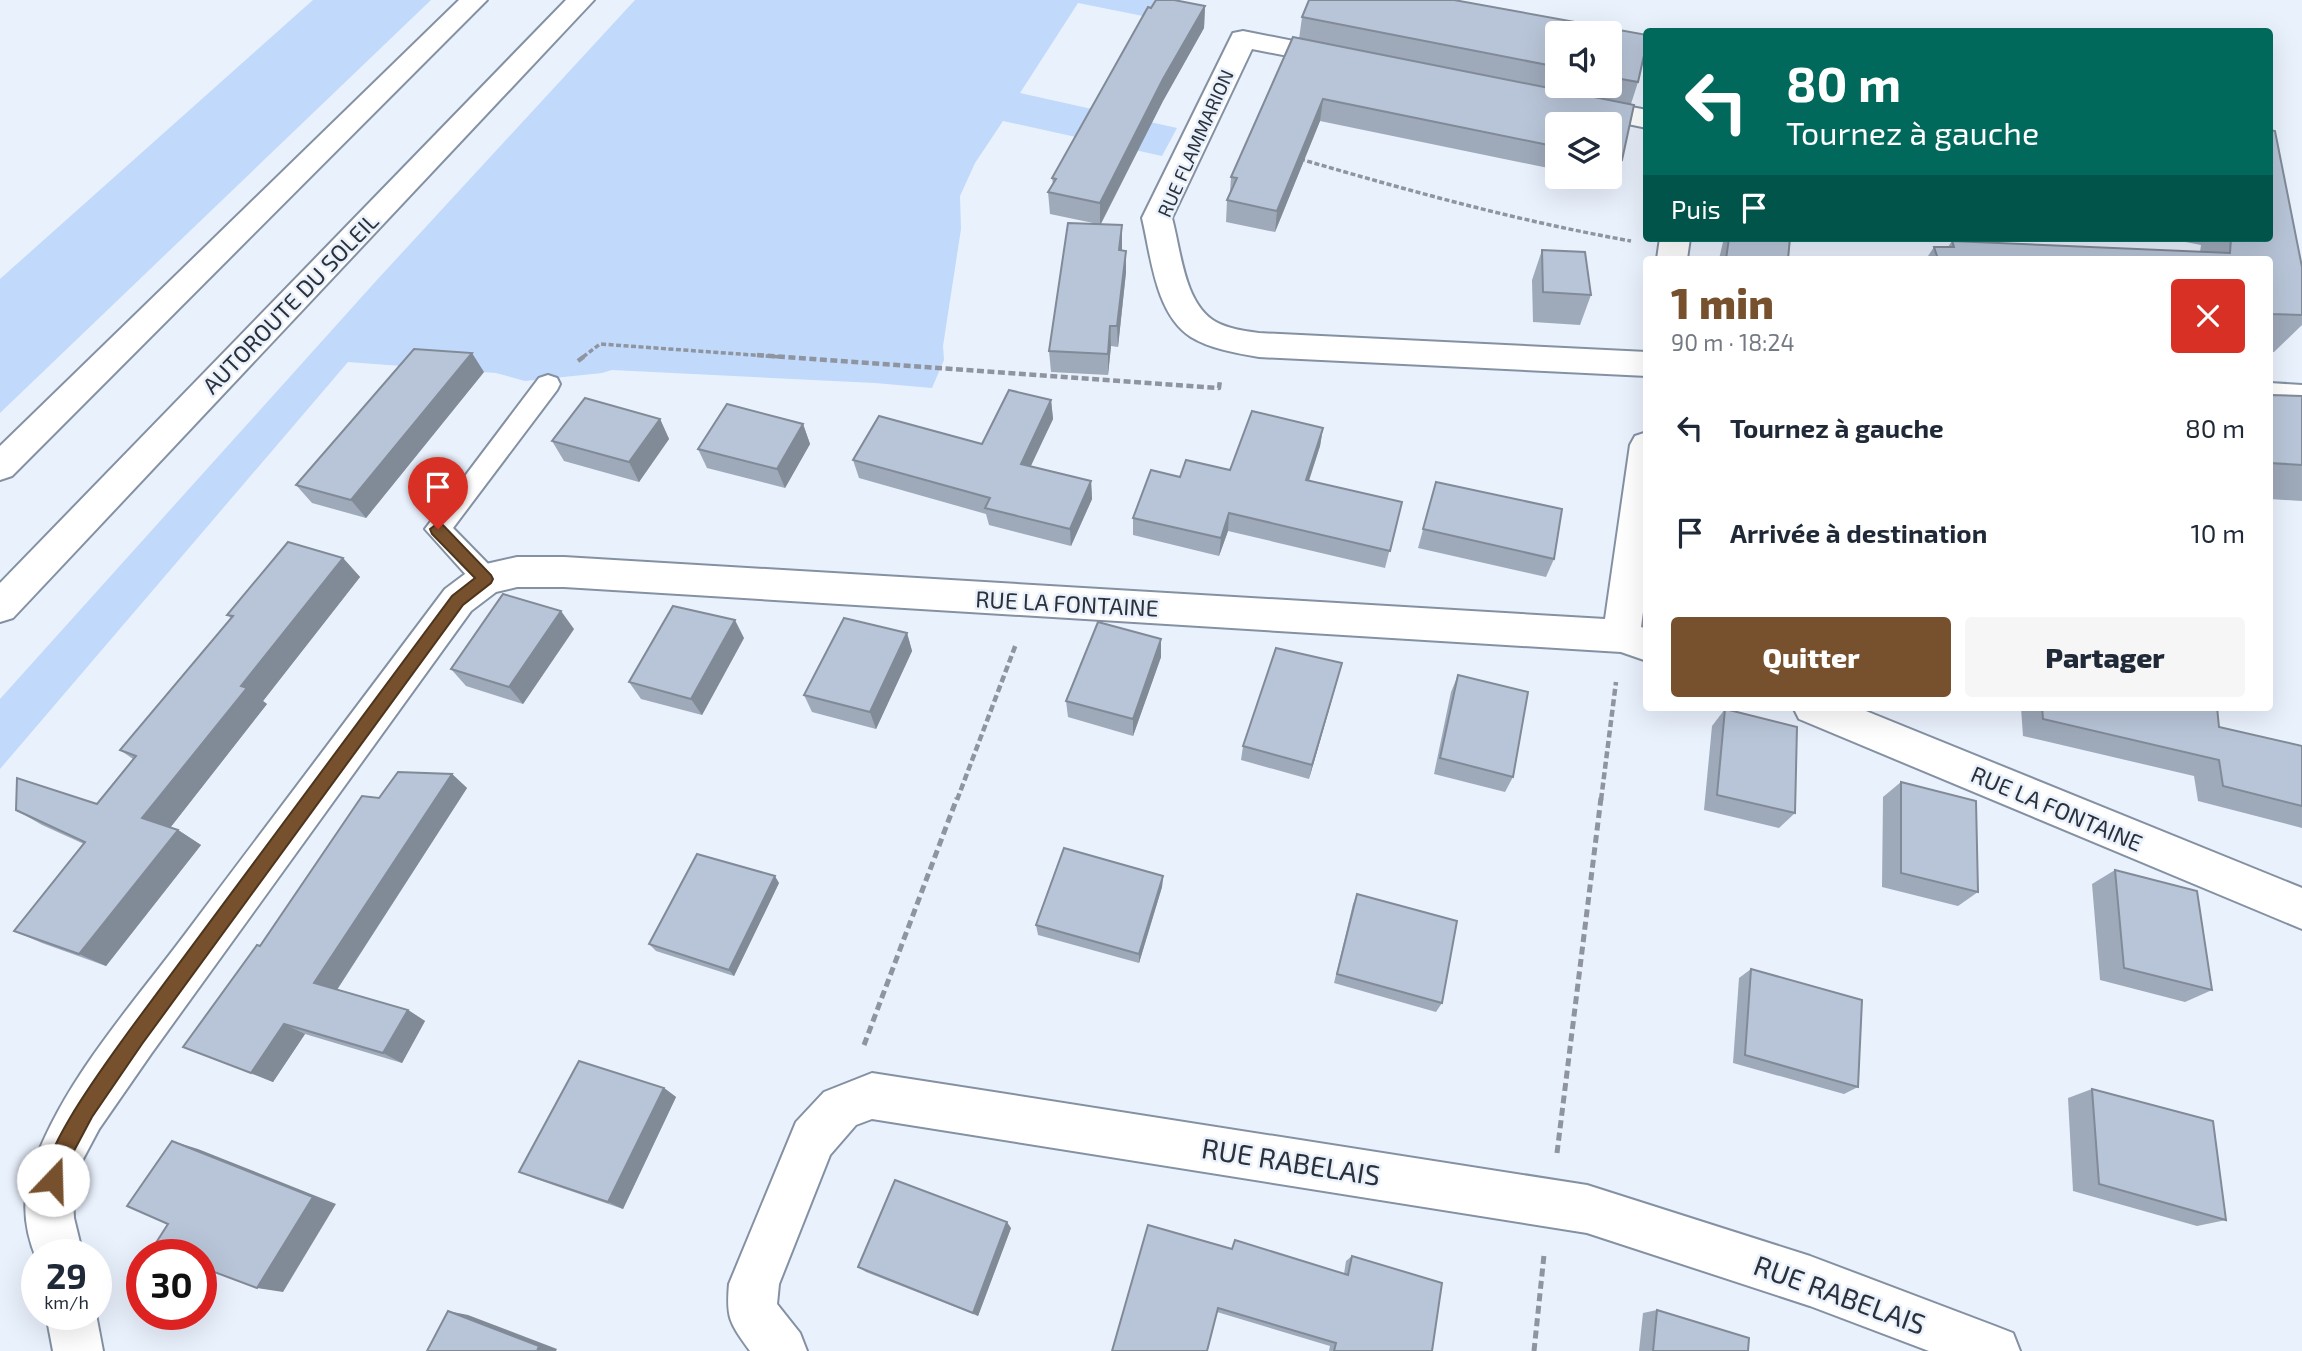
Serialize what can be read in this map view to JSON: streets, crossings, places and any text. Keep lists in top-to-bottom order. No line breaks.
{"streets":{"main road":["RUE FLAMMARION","AUTOROUTE DU SOLEIL","RUE LA FONTAINE","RUE RABELAIS"]},"page":{"turn":["80 m","Tournez à gauche"],"then":"Puis","heading":["1 min","90 m · 18:24"],"list":[{"name":"Tournez à gauche","value":"80 m"},{"name":"Arrivée à destination","value":"10 m"}],"buttons":["Quitter","Partager"],"speed":"29 km/h","limit":"30"}}
